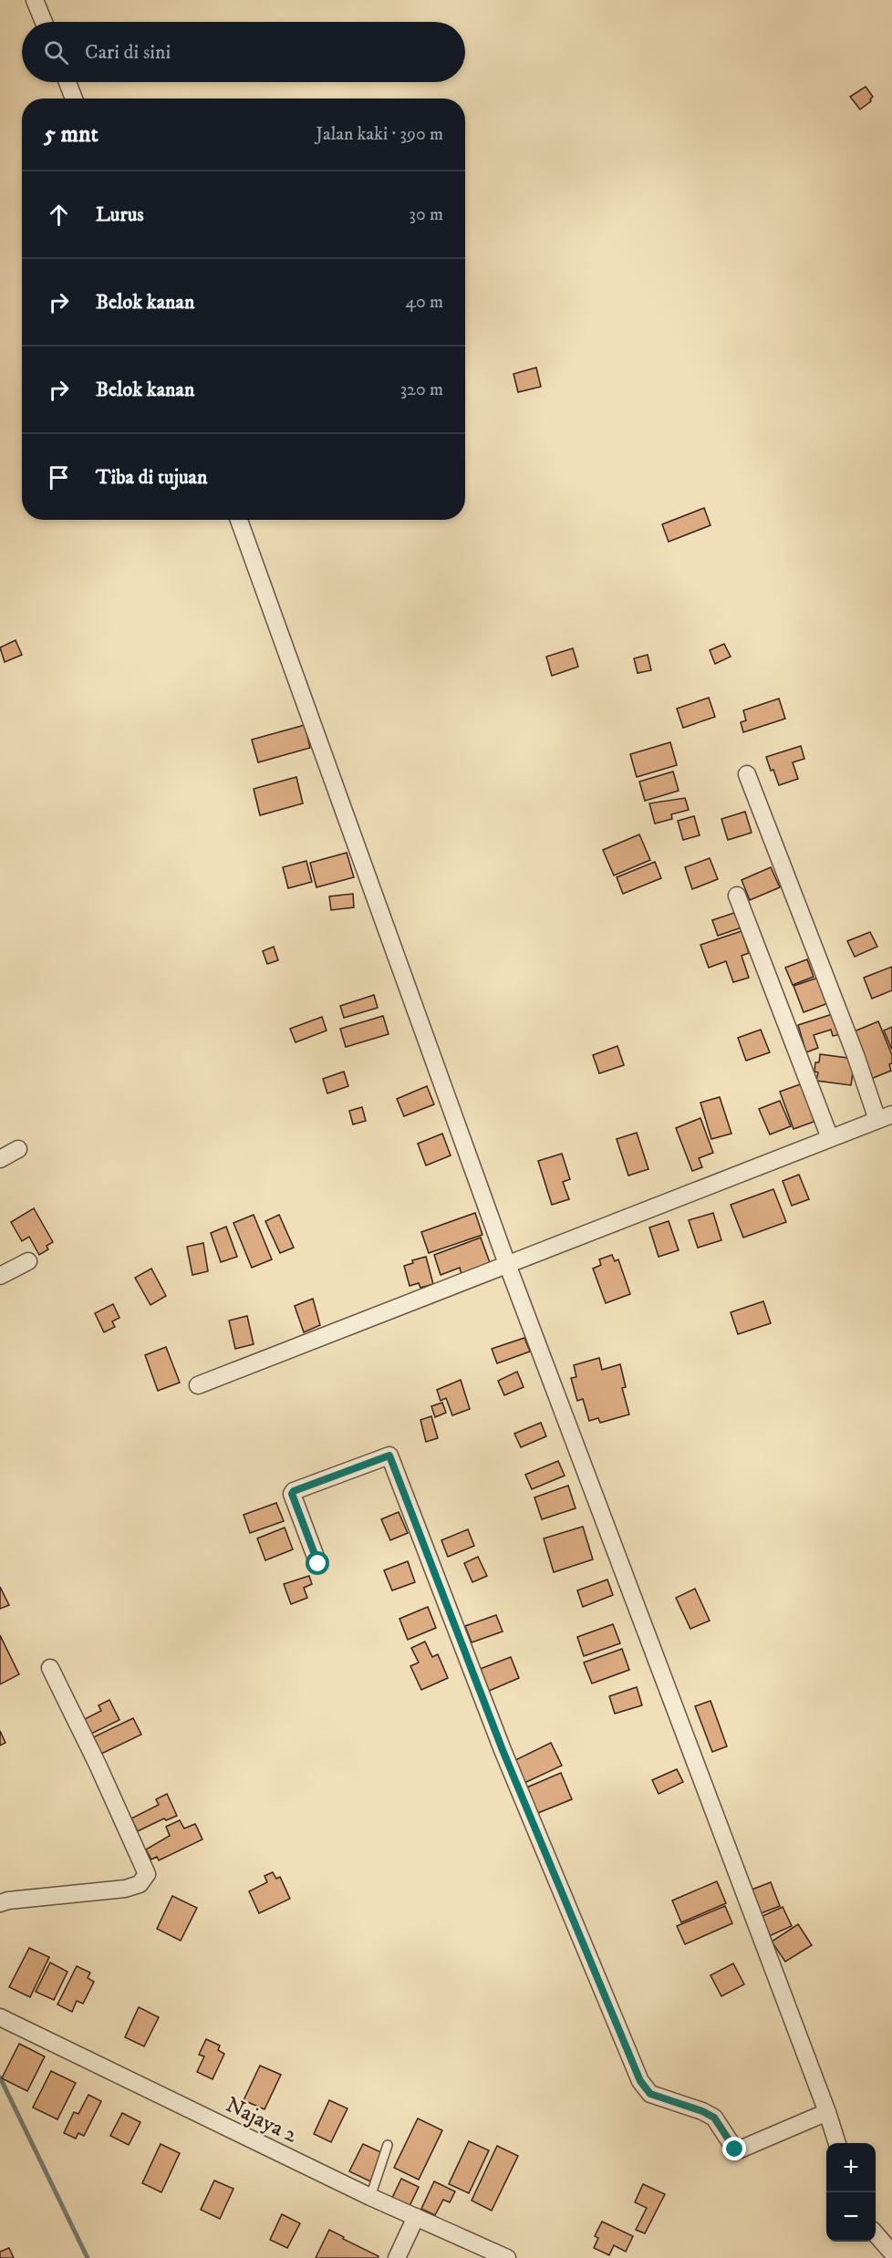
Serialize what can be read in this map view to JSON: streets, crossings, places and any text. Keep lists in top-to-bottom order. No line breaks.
{"streets":{"street":["Najaya 2"]},"page":{"search":"Cari di sini","heading":["5 mnt","Jalan kaki · 390 m"],"list":[["Lurus","30 m"],["Belok kanan","40 m"],["Belok kanan","320 m"],"Tiba di tujuan"],"map_buttons":["+","−"]}}
